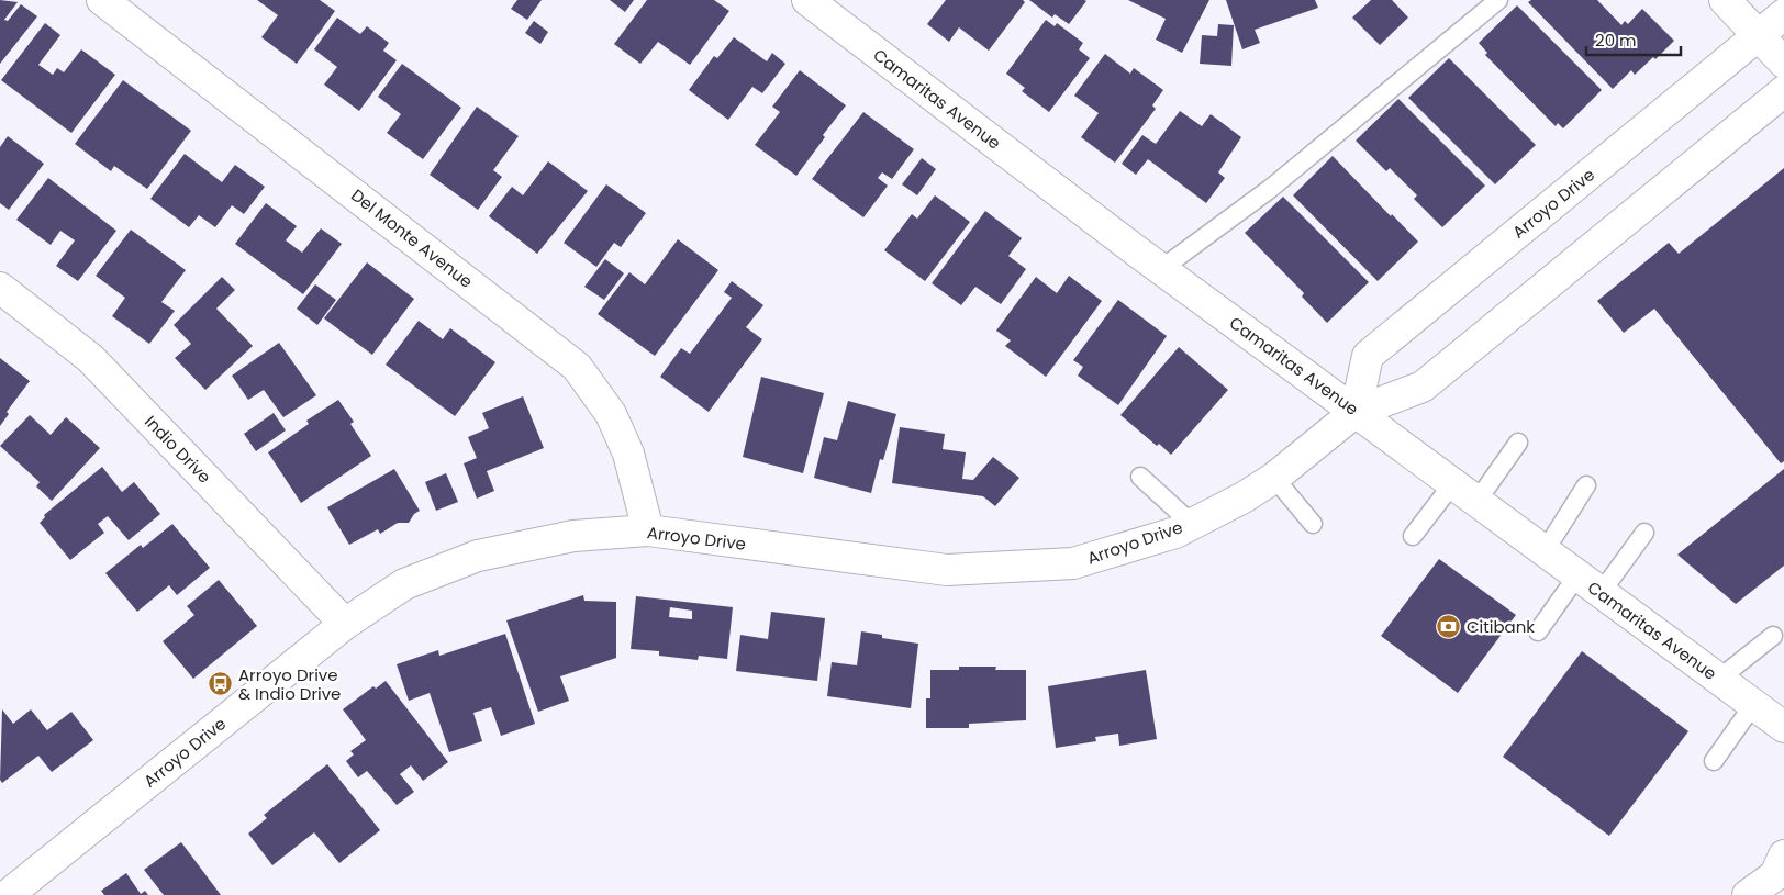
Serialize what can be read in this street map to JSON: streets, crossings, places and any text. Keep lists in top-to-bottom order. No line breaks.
{"streets":{"street":["Camaritas Avenue","Arroyo Drive","Del Monte Avenue","Indio Drive"]},"crossings":[["Camaritas Avenue","Arroyo Drive"],["Arroyo Drive","Del Monte Avenue"],["Arroyo Drive","Indio Drive"]],"places":{"bank":["Citibank"],"bus stop":["Arroyo Drive & Indio Drive"]},"scale_bar":"20 m"}
